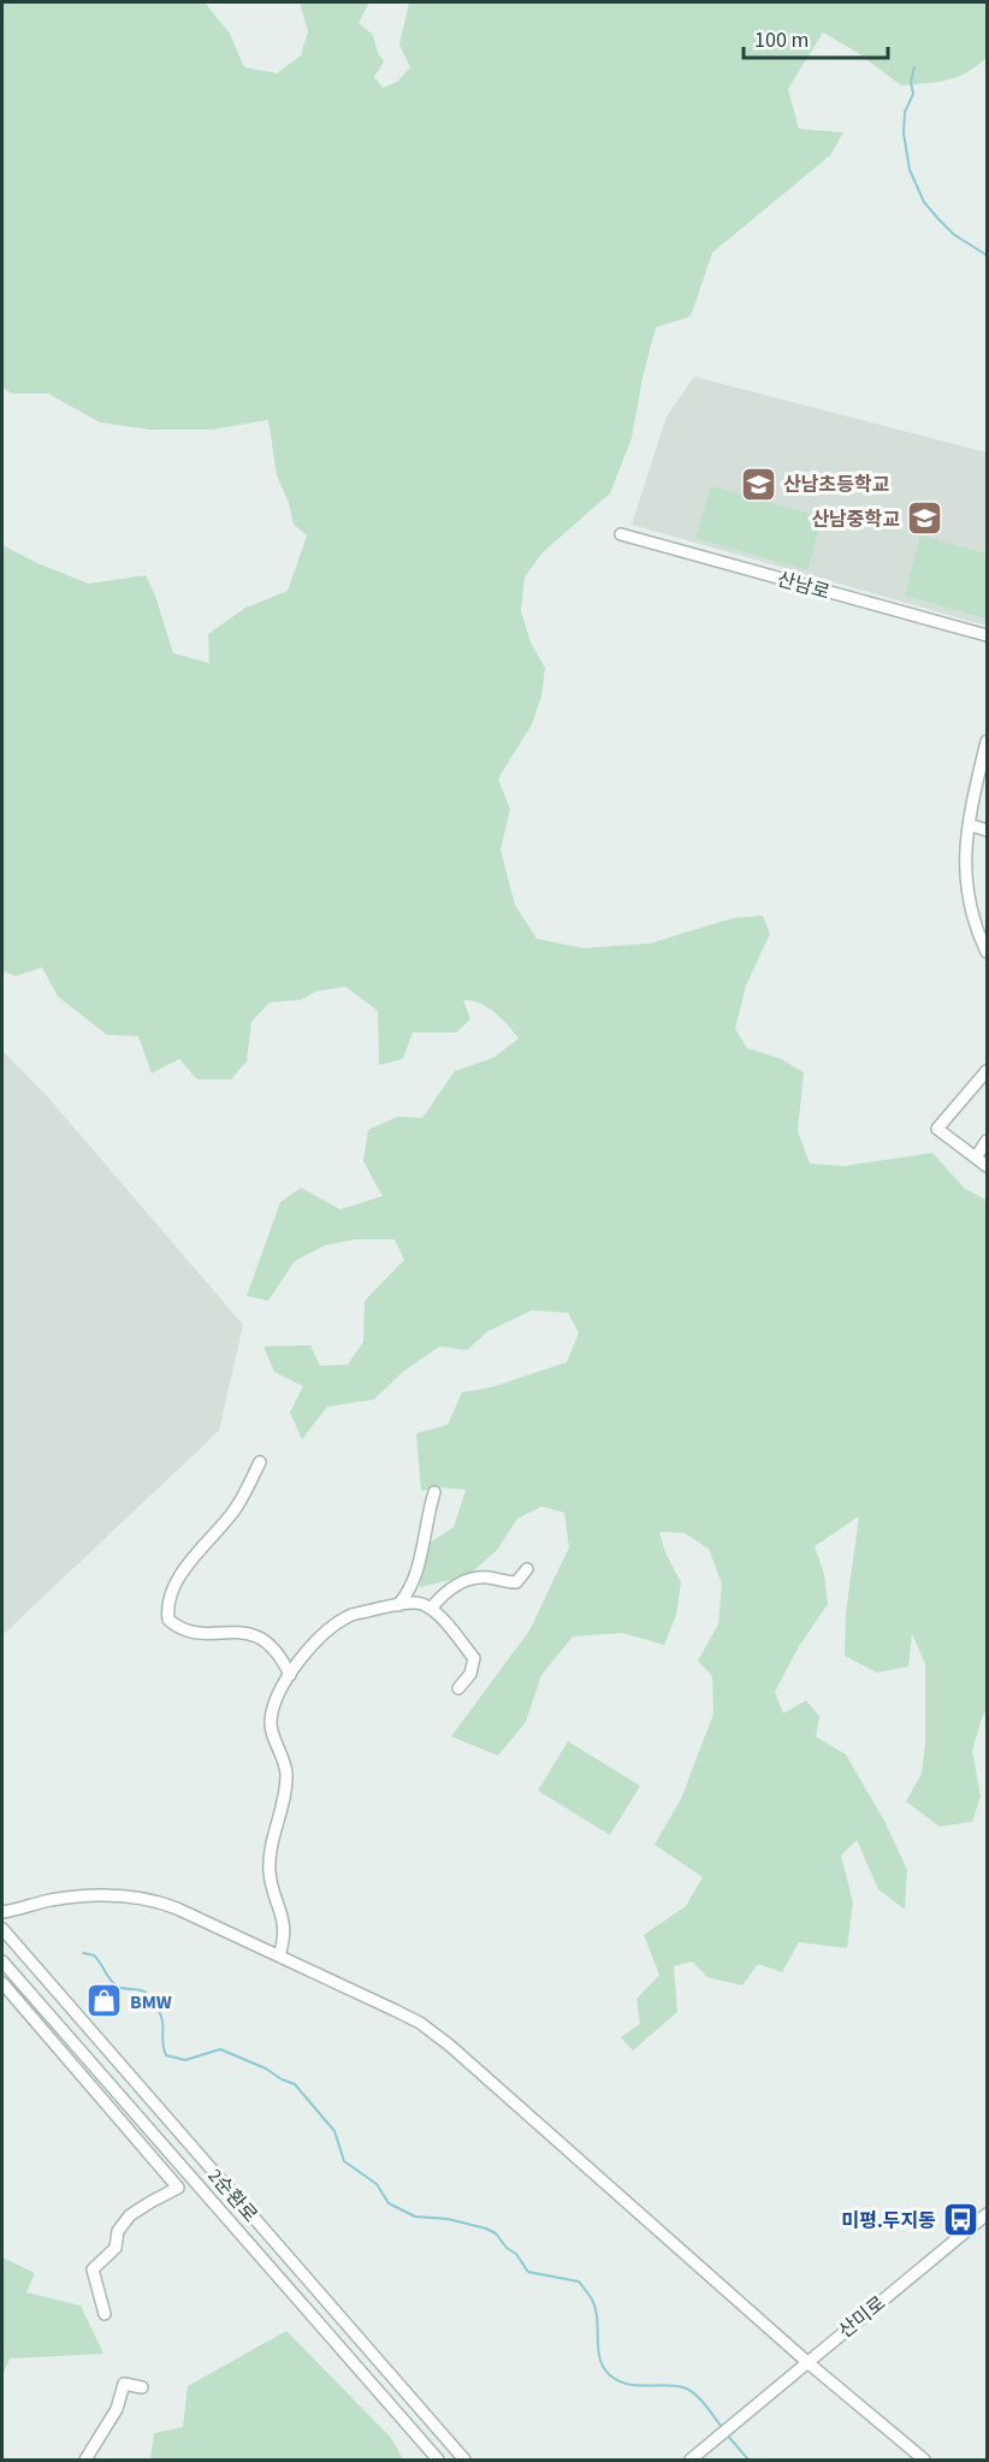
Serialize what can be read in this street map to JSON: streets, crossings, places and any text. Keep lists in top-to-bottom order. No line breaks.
{"streets":{"street":["산남로","2순환로","산미로"]},"places":{"school or university":["산남초등학교","산남중학교"],"shop":["BMW"],"bus stop":["미평.두지동"]},"scale_bar":"100 m"}
